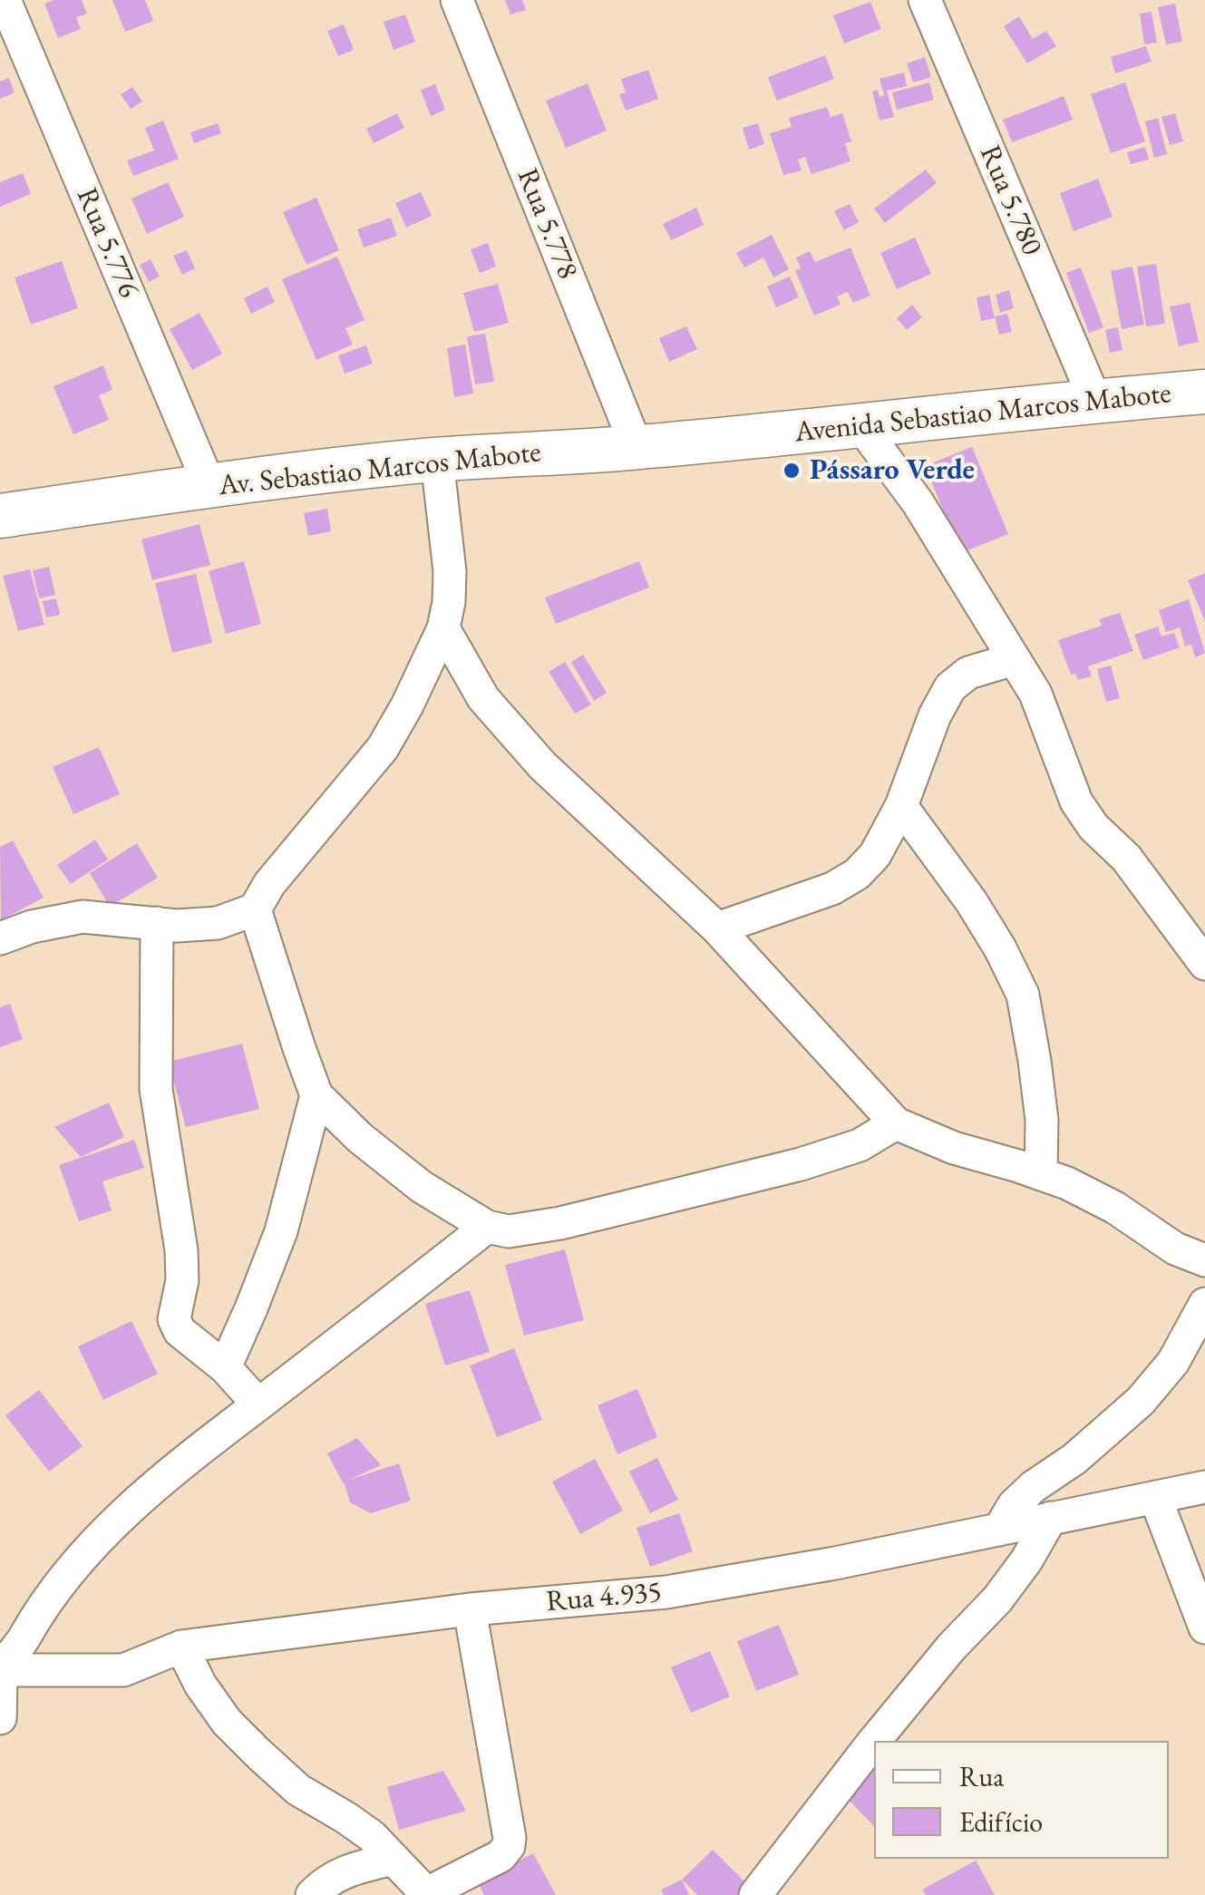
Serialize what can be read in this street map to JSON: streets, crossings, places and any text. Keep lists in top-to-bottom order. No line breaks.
{"streets":{"main road":["Avenida Sebastiao Marcos Mabote","Av. Sebastiao Marcos Mabote"],"street":["Rua 5.780","Rua 5.778","Rua 5.776","Rua 4.935"]},"crossings":[["Rua 5.780","Avenida Sebastiao Marcos Mabote"],["Rua 5.778","Av. Sebastiao Marcos Mabote"],["Rua 5.776","Av. Sebastiao Marcos Mabote"],["Avenida Sebastiao Marcos Mabote","Av. Sebastiao Marcos Mabote"]],"places":["Pássaro Verde"],"legend":["Rua","Edifício"]}
